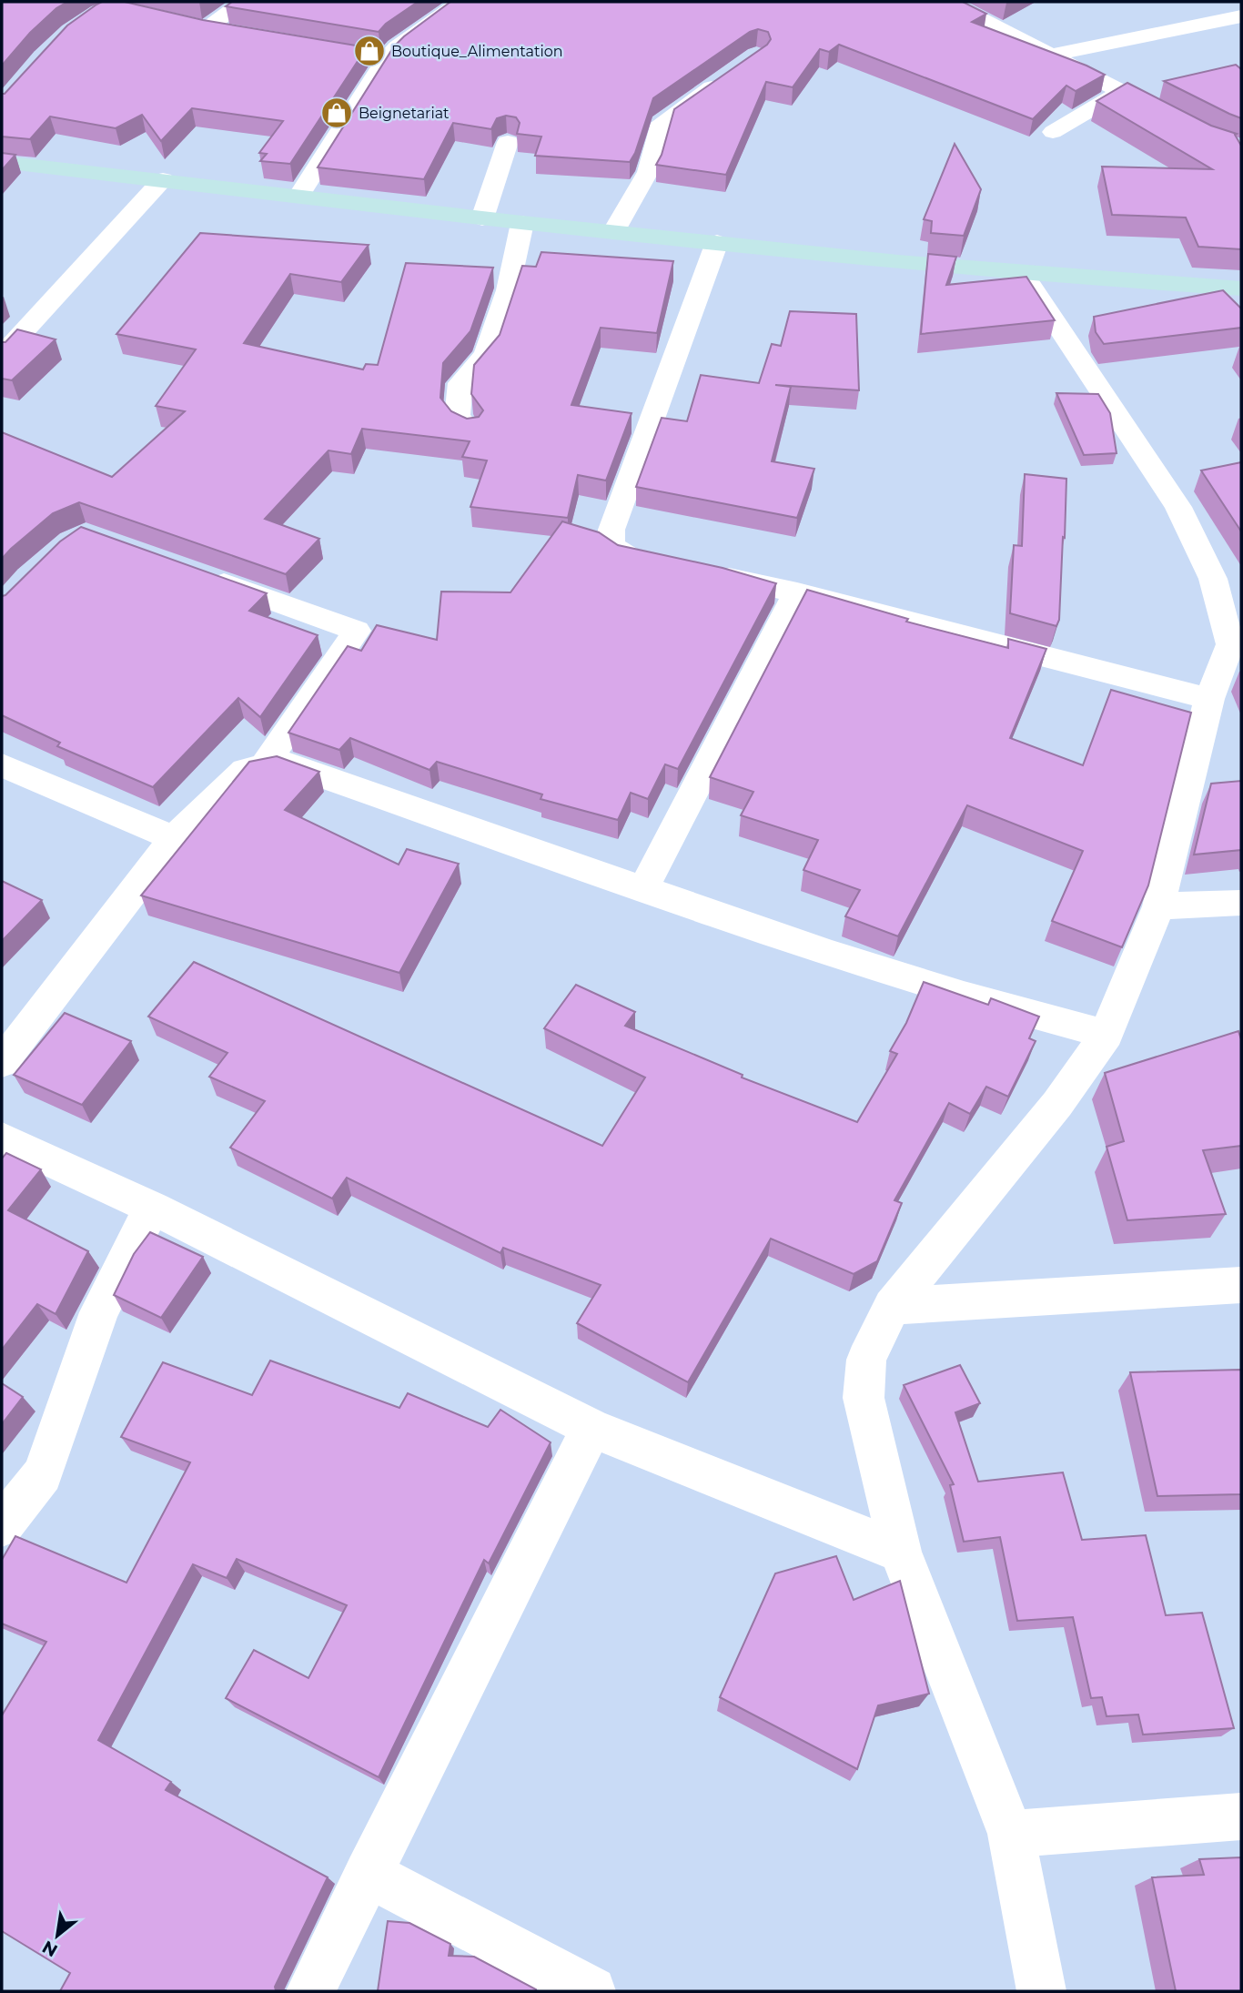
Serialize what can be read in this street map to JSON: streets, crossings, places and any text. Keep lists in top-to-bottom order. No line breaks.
{"places":{"shop":["Boutique_Alimentation","Beignetariat"]},"north":"bottom left"}
